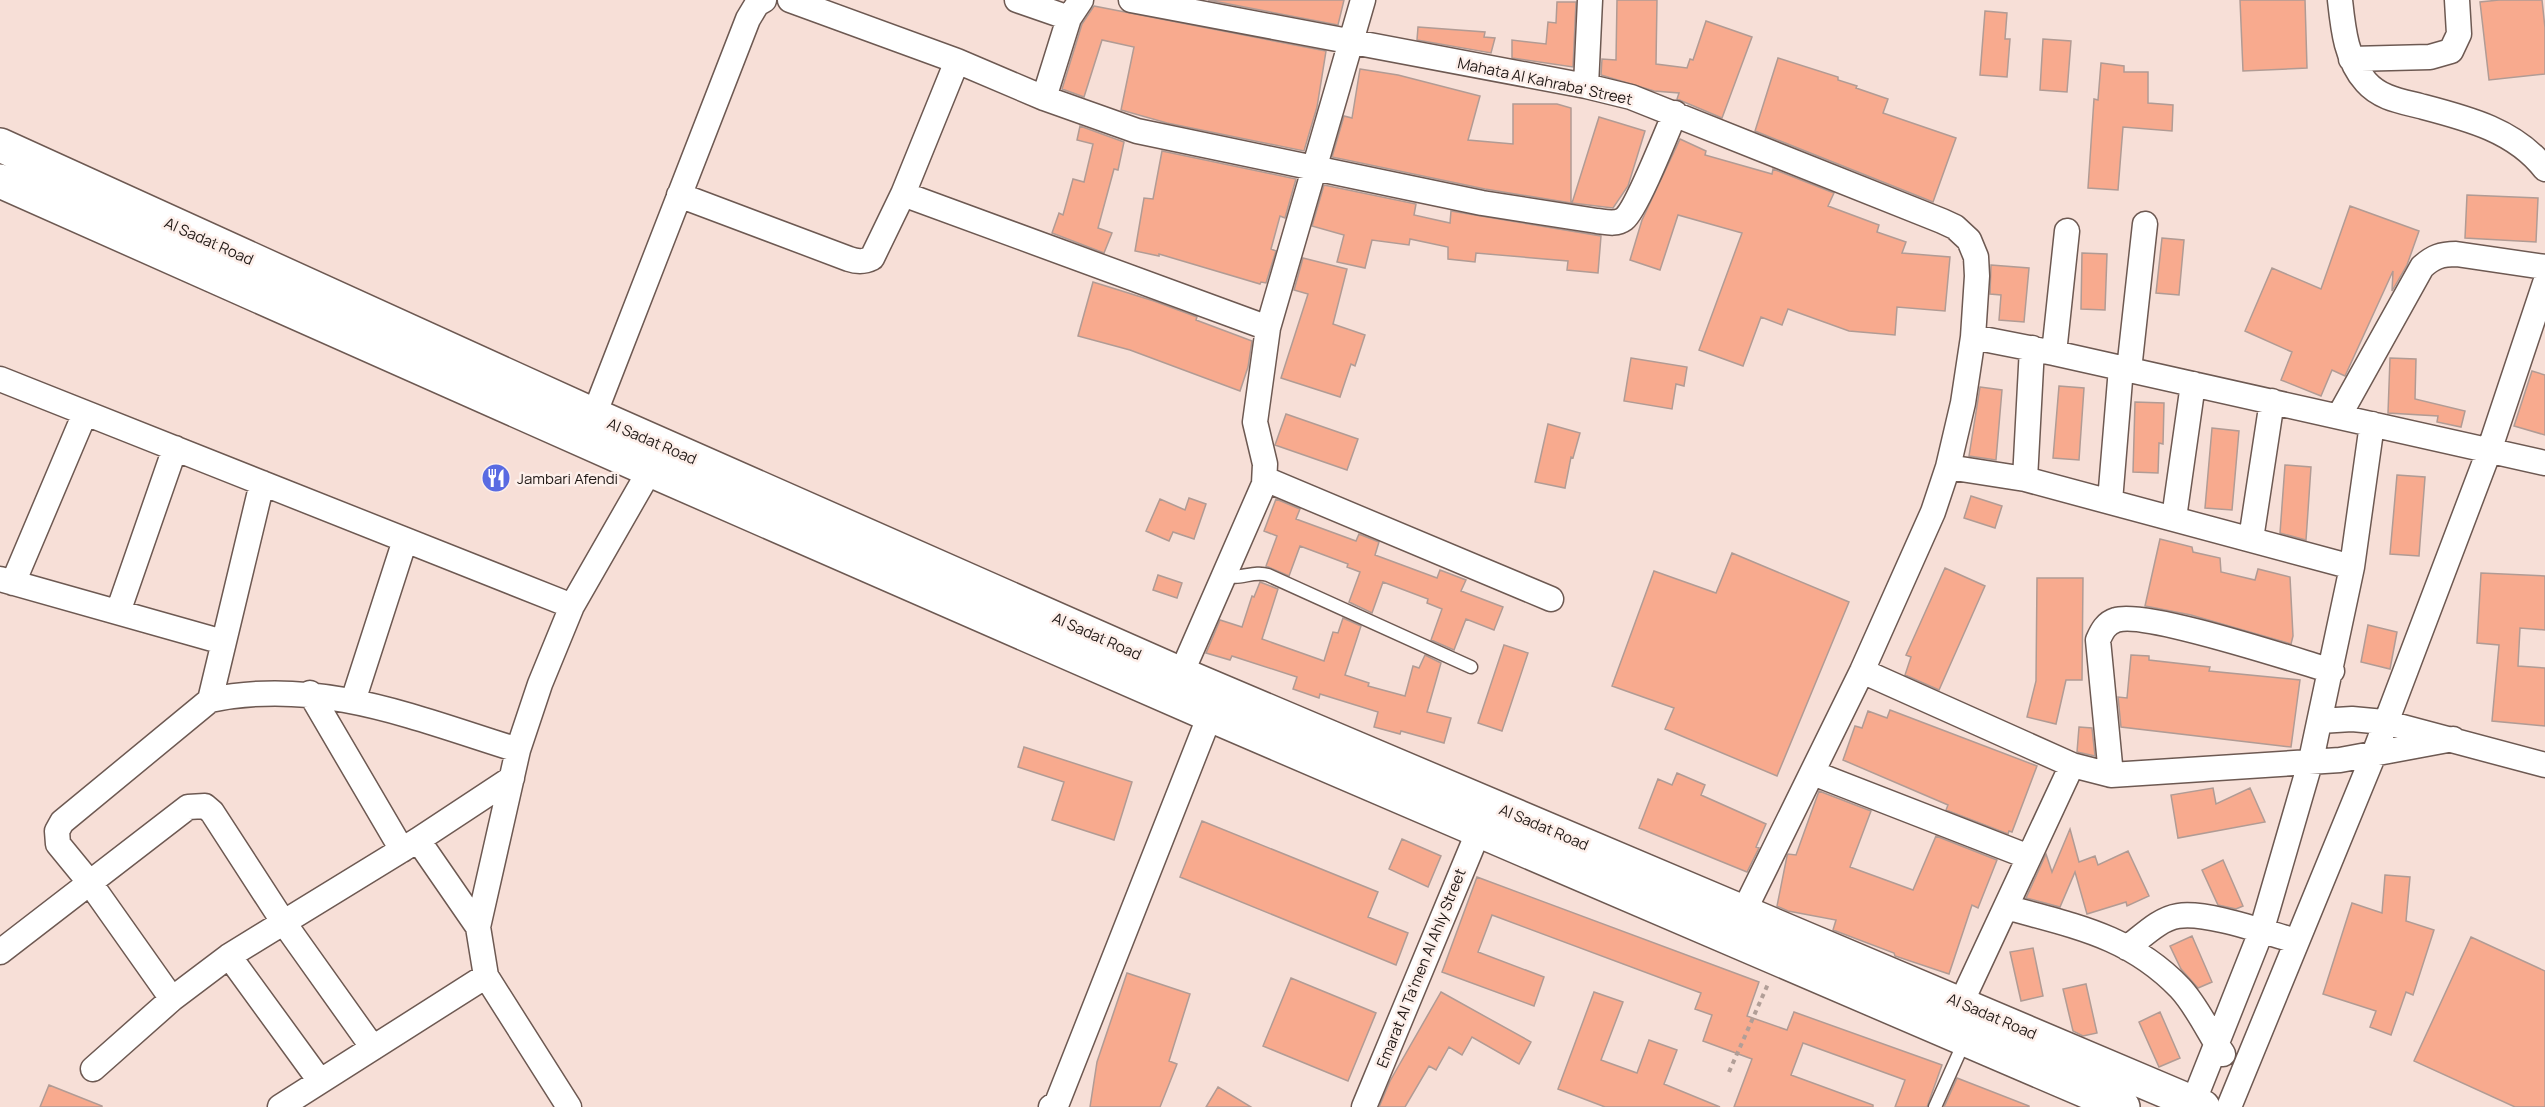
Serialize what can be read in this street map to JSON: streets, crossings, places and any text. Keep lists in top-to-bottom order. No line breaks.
{"streets":{"main road":["Al Sadat Road"],"street":["Mahata Al Kahraba' Street","Emarat Al Ta'men Al Ahly Street"]},"crossings":[["Mahata Al Kahraba' Street","Al Sadat Road"],["Al Sadat Road","Emarat Al Ta'men Al Ahly Street"]],"places":{"restaurant":["Jambari Afendi"]}}
